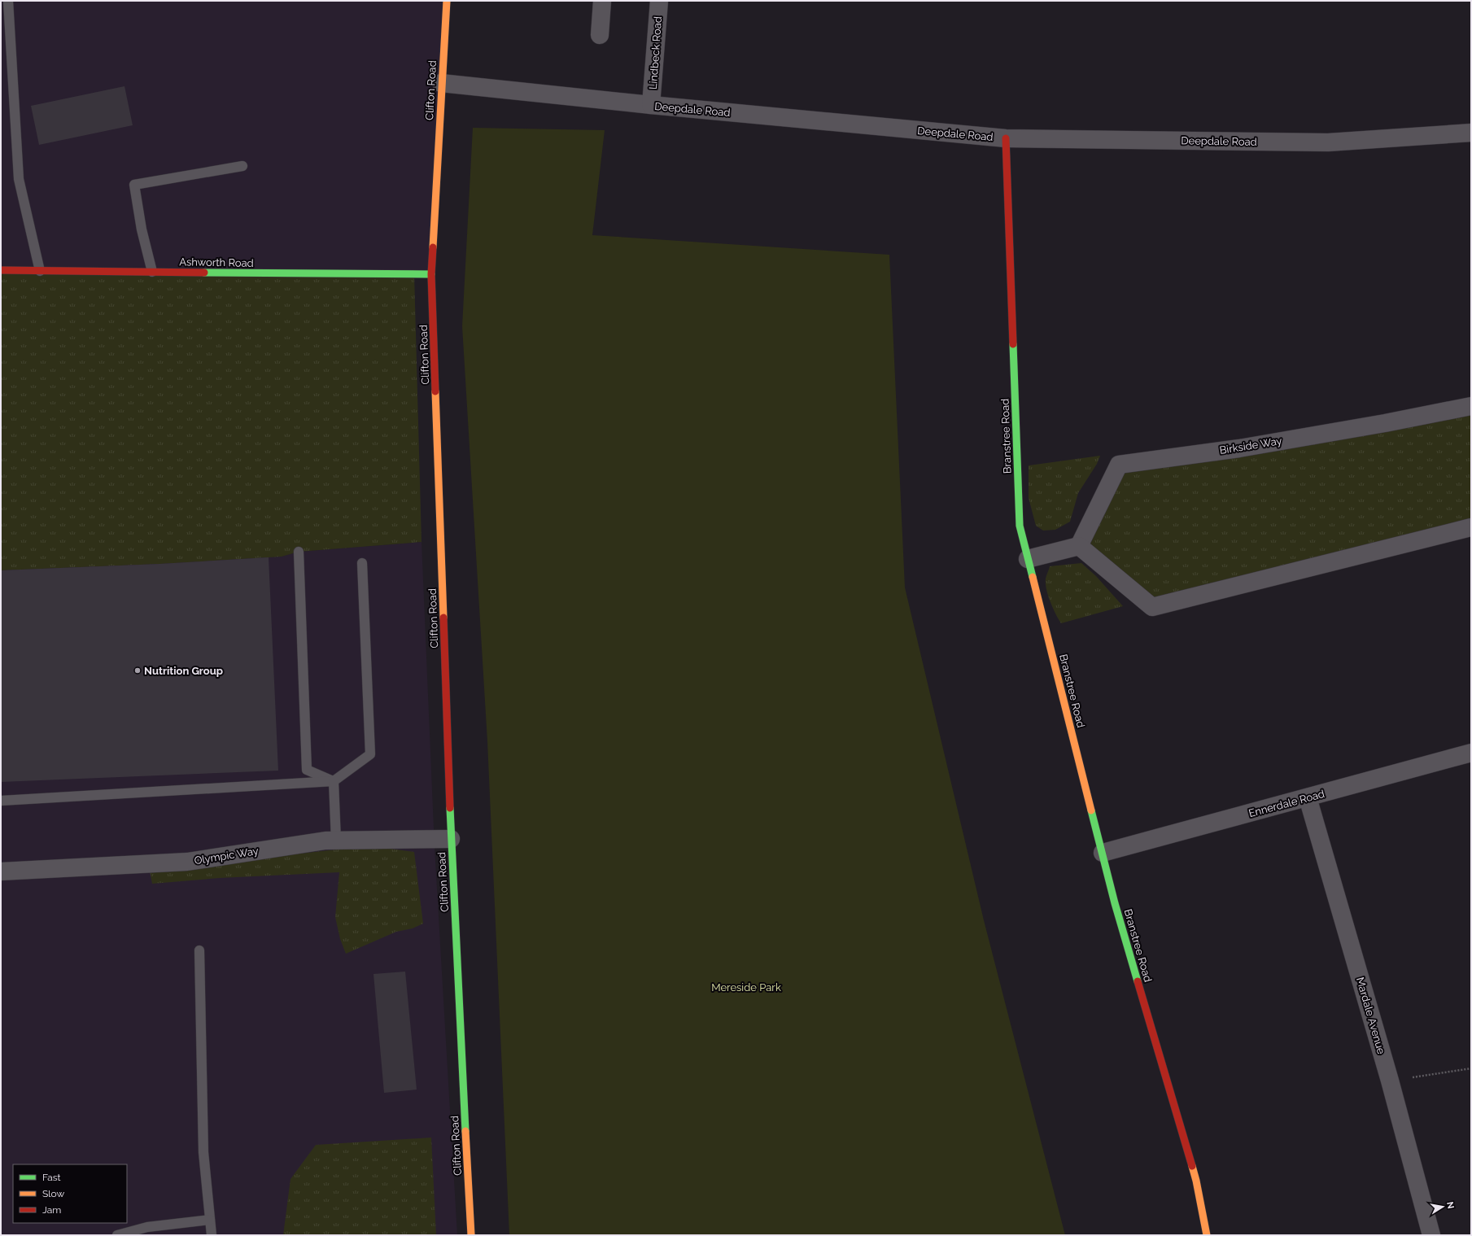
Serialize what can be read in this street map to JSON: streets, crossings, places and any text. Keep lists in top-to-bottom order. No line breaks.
{"streets":{"street":["Lindbeck Road","Clifton Road","Deepdale Road","Ashworth Road","Branstree Road","Birkside Way","Ennerdale Road","Olympic Way","Mardale Avenue"]},"crossings":[["Lindbeck Road","Deepdale Road"],["Clifton Road","Deepdale Road"],["Clifton Road","Ashworth Road"],["Clifton Road","Olympic Way"],["Deepdale Road","Branstree Road"],["Branstree Road","Ennerdale Road"],["Ennerdale Road","Mardale Avenue"]],"parks":["Mereside Park"],"places":["Nutrition Group"],"legend":["Fast","Slow","Jam"],"north":"right"}
